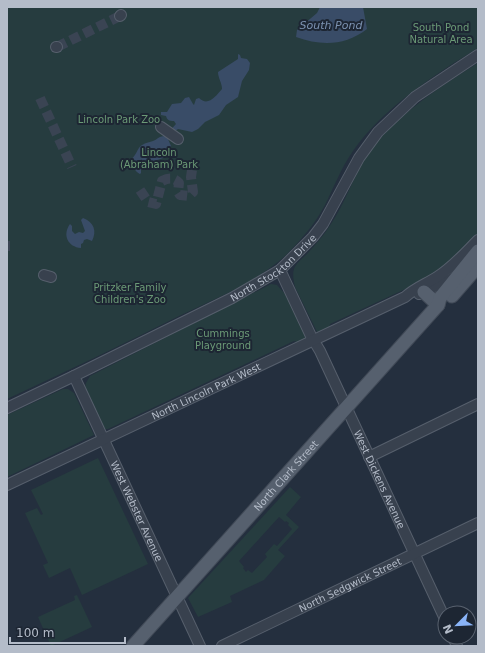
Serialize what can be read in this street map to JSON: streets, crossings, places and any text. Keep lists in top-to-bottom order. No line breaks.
{"streets":{"main road":["North Clark Street"],"street":["North Stockton Drive","North Lincoln Park West","West Dickens Avenue","West Webster Avenue","North Sedgwick Street"]},"crossings":[["North Stockton Drive","West Dickens Avenue"],["North Stockton Drive","West Webster Avenue"],["North Lincoln Park West","North Clark Street"],["North Lincoln Park West","West Dickens Avenue"],["North Lincoln Park West","West Webster Avenue"],["North Clark Street","West Dickens Avenue"],["North Clark Street","West Webster Avenue"],["West Dickens Avenue","North Sedgwick Street"]],"water":["South Pond"],"parks":["South Pond Natural Area","Lincoln Park Zoo","Lincoln (Abraham) Park","Pritzker Family Children's Zoo","Cummings Playground"],"scale_bar":"100 m","north":"bottom left"}
